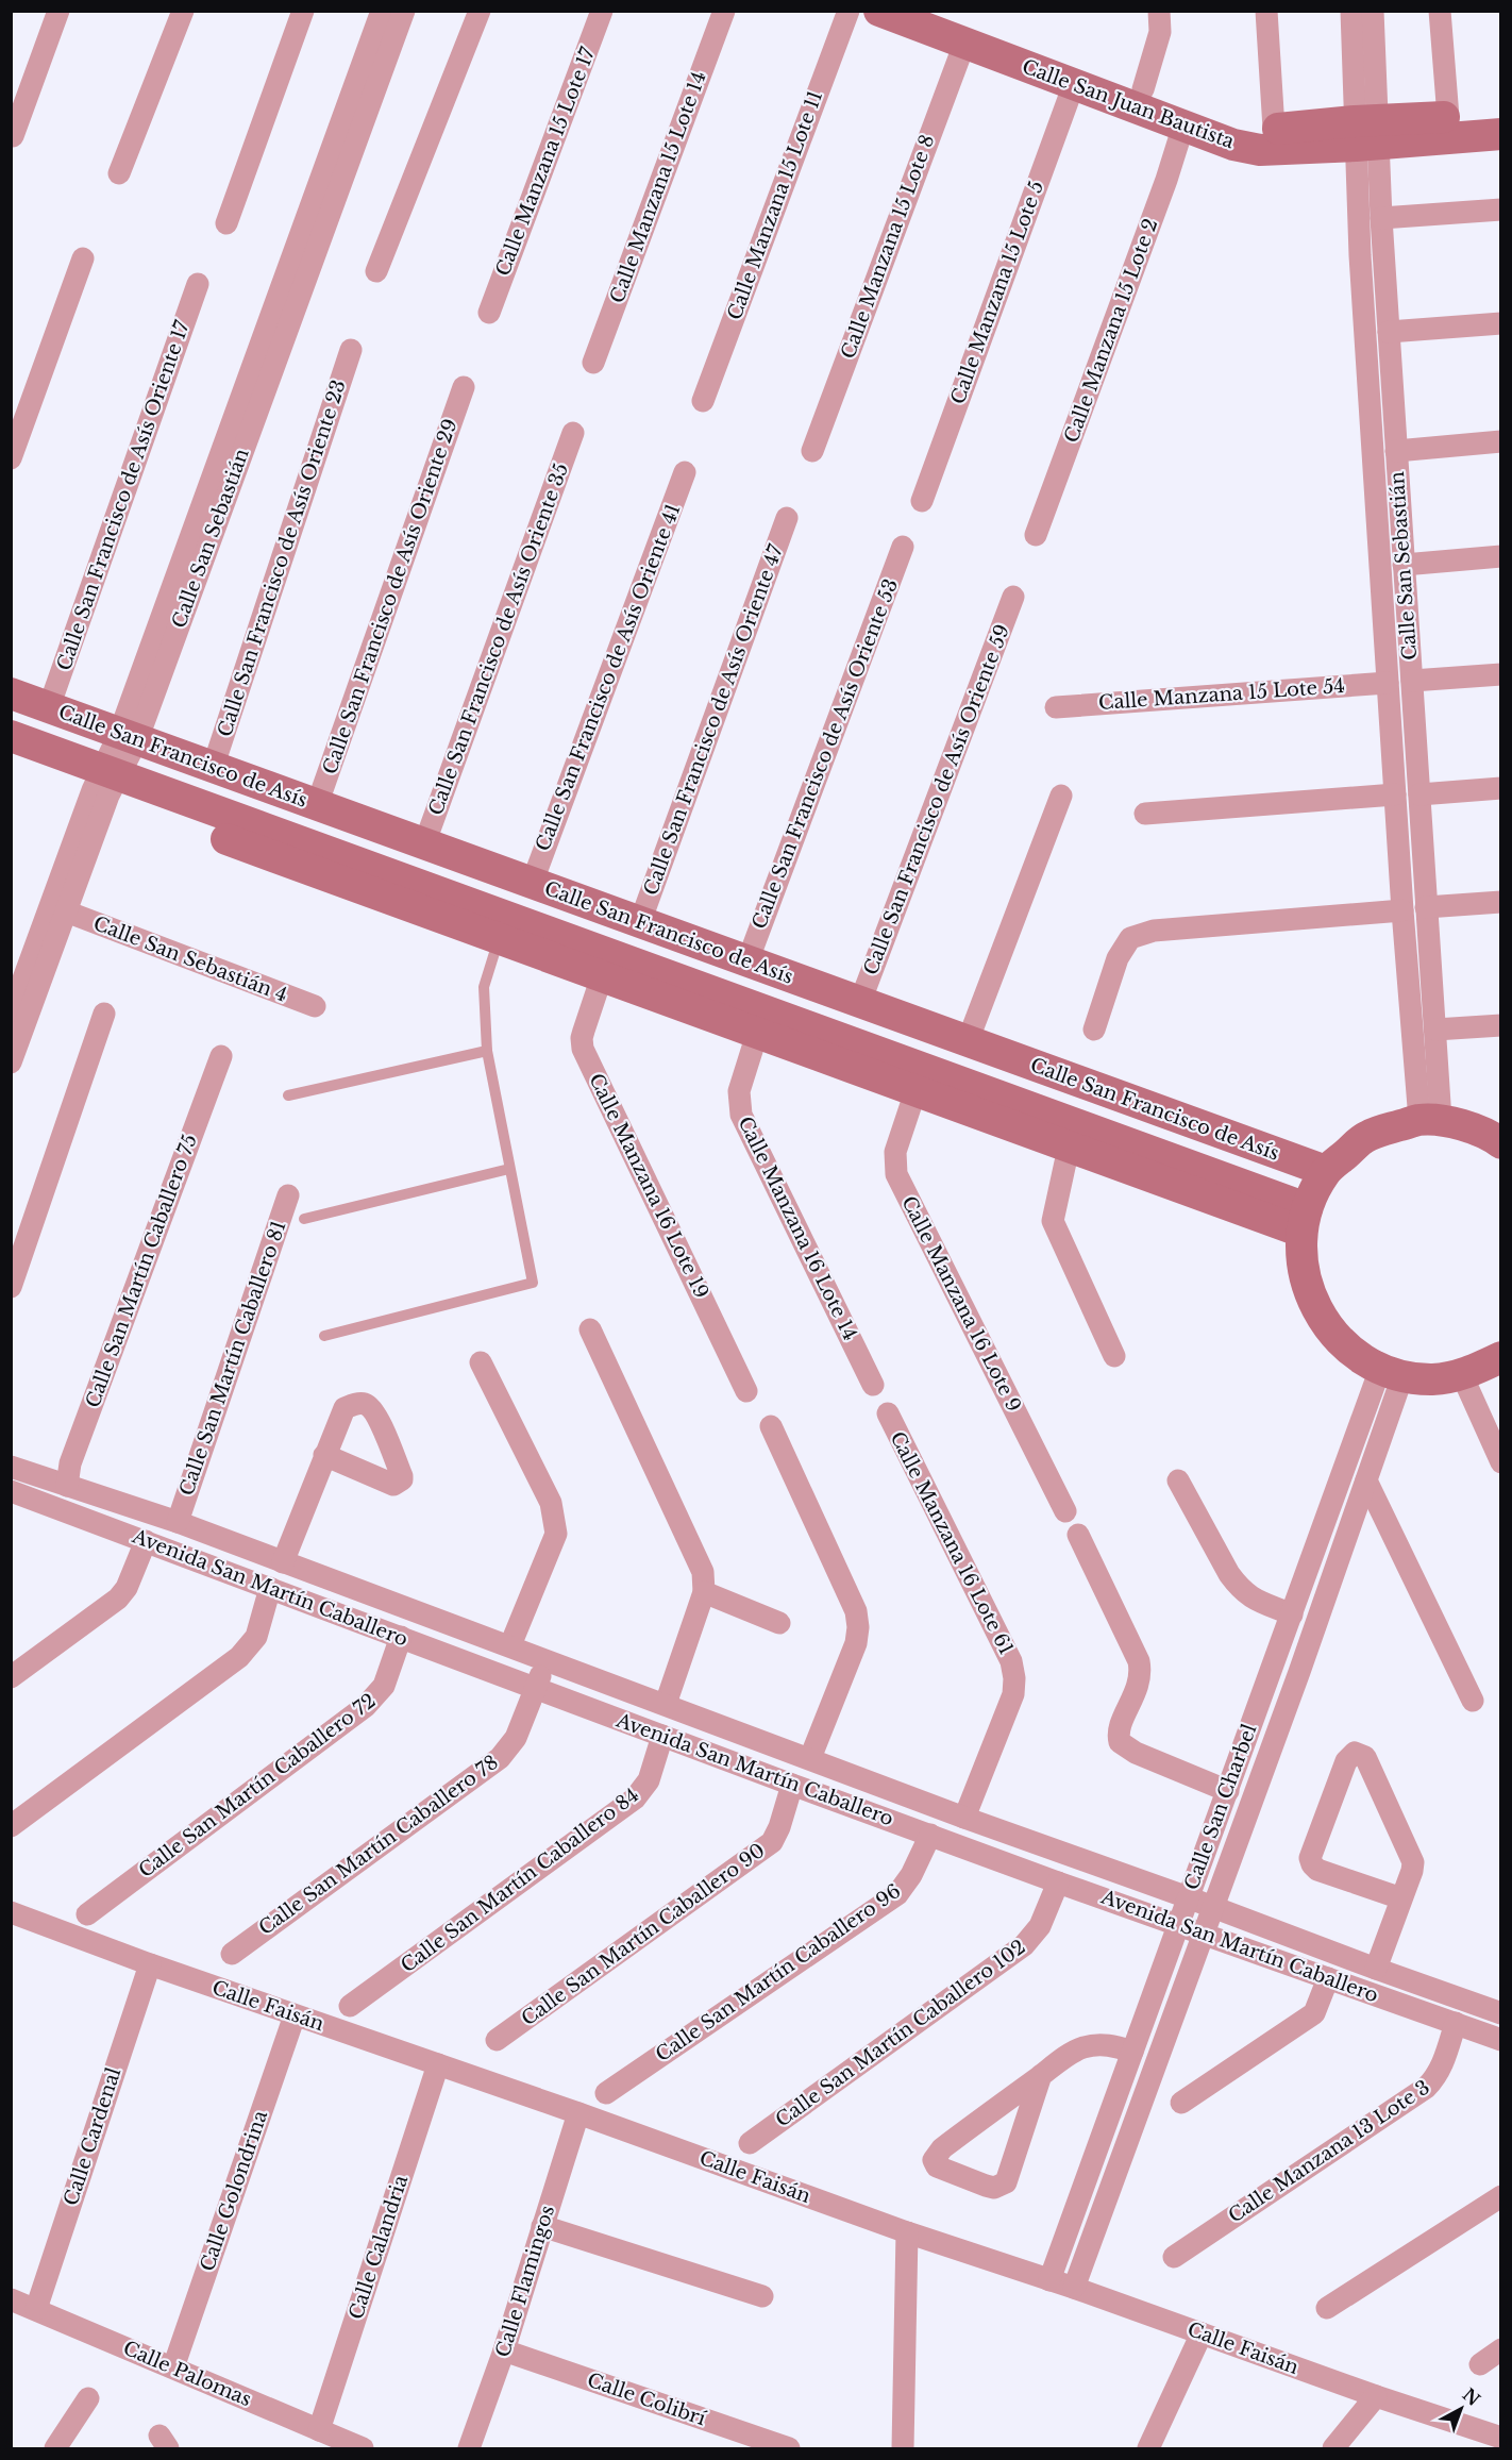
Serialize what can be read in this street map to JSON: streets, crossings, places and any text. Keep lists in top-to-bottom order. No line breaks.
{"streets":{"main road":["Calle San Juan Bautista","Calle San Francisco de Asís"],"street":["Calle Manzana 15 Lote 17","Calle Manzana 15 Lote 14","Calle Manzana 15 Lote 11","Calle Manzana 15 Lote 8","Calle Manzana 15 Lote 5","Calle Manzana 15 Lote 2","Calle San Francisco de Asís Oriente 17","Calle San Sebastián","Calle San Francisco de Asís Oriente 23","Calle San Francisco de Asís Oriente 29","Calle San Francisco de Asís Oriente 35","Calle San Francisco de Asís Oriente 41","Calle Manzana 15 Lote 54","Calle San Francisco de Asís Oriente 47","Calle San Francisco de Asís Oriente 53","Calle San Francisco de Asís Oriente 59","Calle San Sebastián 4","Calle Manzana 16 Lote 19","Calle Manzana 16 Lote 14","Calle San Martín Caballero 75","Calle Manzana 16 Lote 9","Calle San Martín Caballero 81","Calle Manzana 16 Lote 61","Avenida San Martín Caballero","Calle San Martín Caballero 72","Calle San Charbel","Calle San Martín Caballero 78","Calle San Martín Caballero 84","Calle San Martín Caballero 90","Calle San Martín Caballero 96","Calle Faisán","Calle San Martín Caballero 102","Calle Cardenal","Calle Manzana 13 Lote 3","Calle Golondrina","Calle Calandria","Calle Flamingos","Calle Palomas","Calle Colibrí"]},"crossings":[["Calle San Juan Bautista","Calle Manzana 15 Lote 8"],["Calle San Juan Bautista","Calle Manzana 15 Lote 5"],["Calle San Juan Bautista","Calle Manzana 15 Lote 2"],["Calle San Juan Bautista","Calle San Sebastián"],["Calle San Francisco de Asís Oriente 17","Calle San Francisco de Asís"],["Calle San Sebastián","Calle Manzana 15 Lote 54"],["Calle San Sebastián","Calle San Francisco de Asís"],["Calle San Sebastián","Calle San Sebastián 4"],["Calle San Francisco de Asís Oriente 23","Calle San Francisco de Asís"],["Calle San Francisco de Asís Oriente 29","Calle San Francisco de Asís"],["Calle San Francisco de Asís Oriente 35","Calle San Francisco de Asís"],["Calle San Francisco de Asís Oriente 41","Calle San Francisco de Asís"],["Calle San Francisco de Asís Oriente 47","Calle San Francisco de Asís"],["Calle San Francisco de Asís Oriente 53","Calle San Francisco de Asís"],["Calle San Francisco de Asís","Calle San Francisco de Asís Oriente 59"],["Calle San Francisco de Asís","Calle Manzana 16 Lote 19"],["Calle San Francisco de Asís","Calle Manzana 16 Lote 14"],["Calle San Francisco de Asís","Calle Manzana 16 Lote 9"],["Calle San Martín Caballero 75","Avenida San Martín Caballero"],["Calle San Martín Caballero 81","Avenida San Martín Caballero"],["Calle Manzana 16 Lote 61","Avenida San Martín Caballero"],["Avenida San Martín Caballero","Calle San Martín Caballero 72"],["Avenida San Martín Caballero","Calle San Charbel"],["Avenida San Martín Caballero","Calle San Martín Caballero 78"],["Avenida San Martín Caballero","Calle San Martín Caballero 84"],["Avenida San Martín Caballero","Calle San Martín Caballero 90"],["Avenida San Martín Caballero","Calle San Martín Caballero 96"],["Avenida San Martín Caballero","Calle San Martín Caballero 102"],["Avenida San Martín Caballero","Calle Manzana 13 Lote 3"],["Calle San Charbel","Calle Faisán"],["Calle Faisán","Calle Cardenal"],["Calle Faisán","Calle Golondrina"],["Calle Faisán","Calle Calandria"],["Calle Faisán","Calle Flamingos"],["Calle Cardenal","Calle Palomas"],["Calle Golondrina","Calle Palomas"],["Calle Calandria","Calle Palomas"],["Calle Flamingos","Calle Colibrí"]],"north":"top right"}
